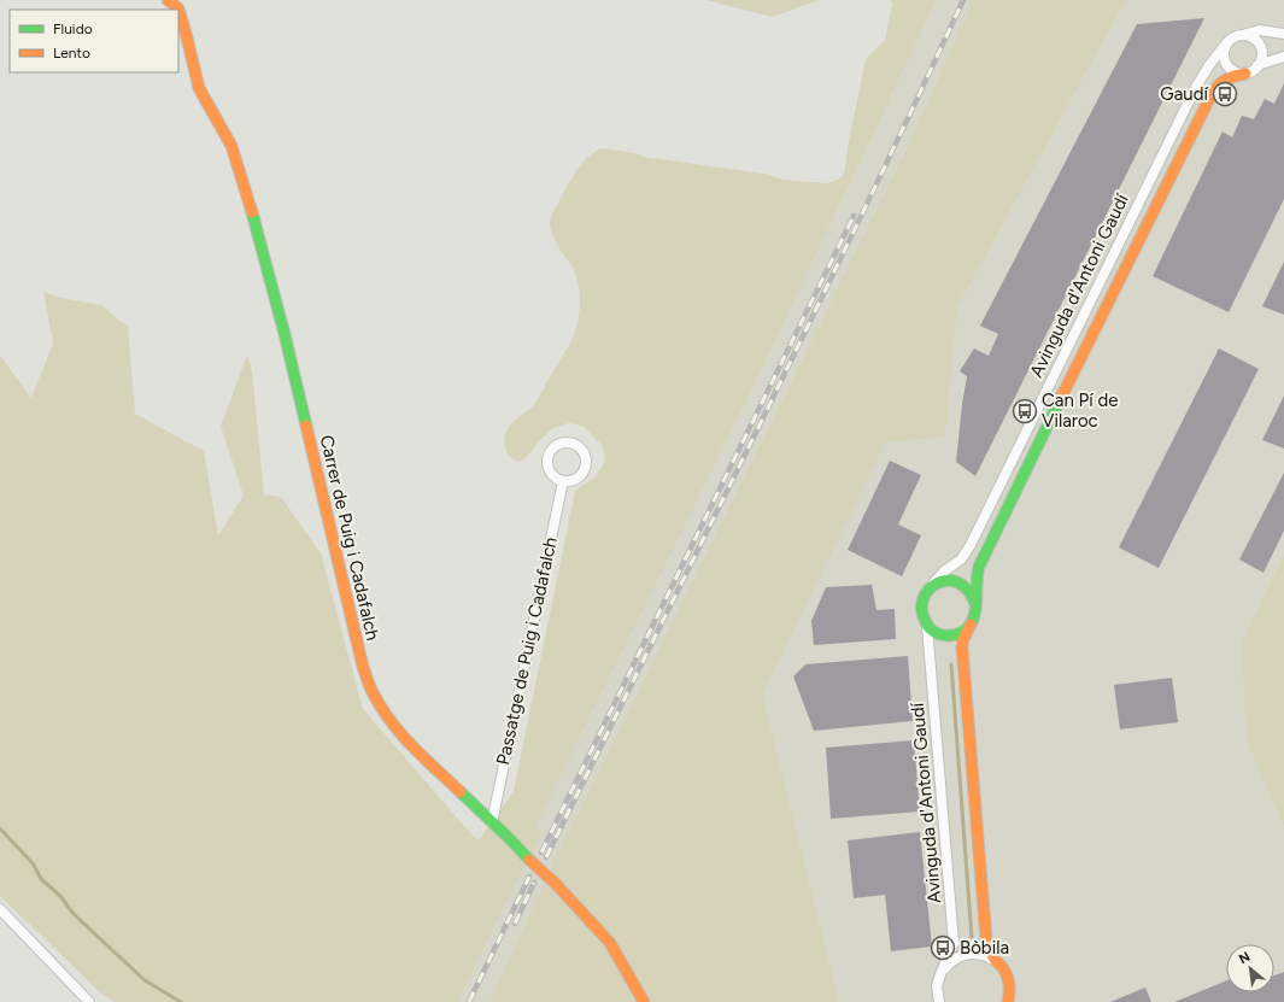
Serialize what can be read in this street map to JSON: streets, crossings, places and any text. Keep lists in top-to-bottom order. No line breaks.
{"streets":{"street":["Avinguda d'Antoni Gaudí","Carrer de Puig i Cadafalch","Passatge de Puig i Cadafalch"]},"crossings":[["Carrer de Puig i Cadafalch","Passatge de Puig i Cadafalch"]],"places":{"bus stop":["Gaudí","Can Pí de Vilaroc","Bòbila"]},"legend":["Fluido","Lento"],"north":"top left"}
